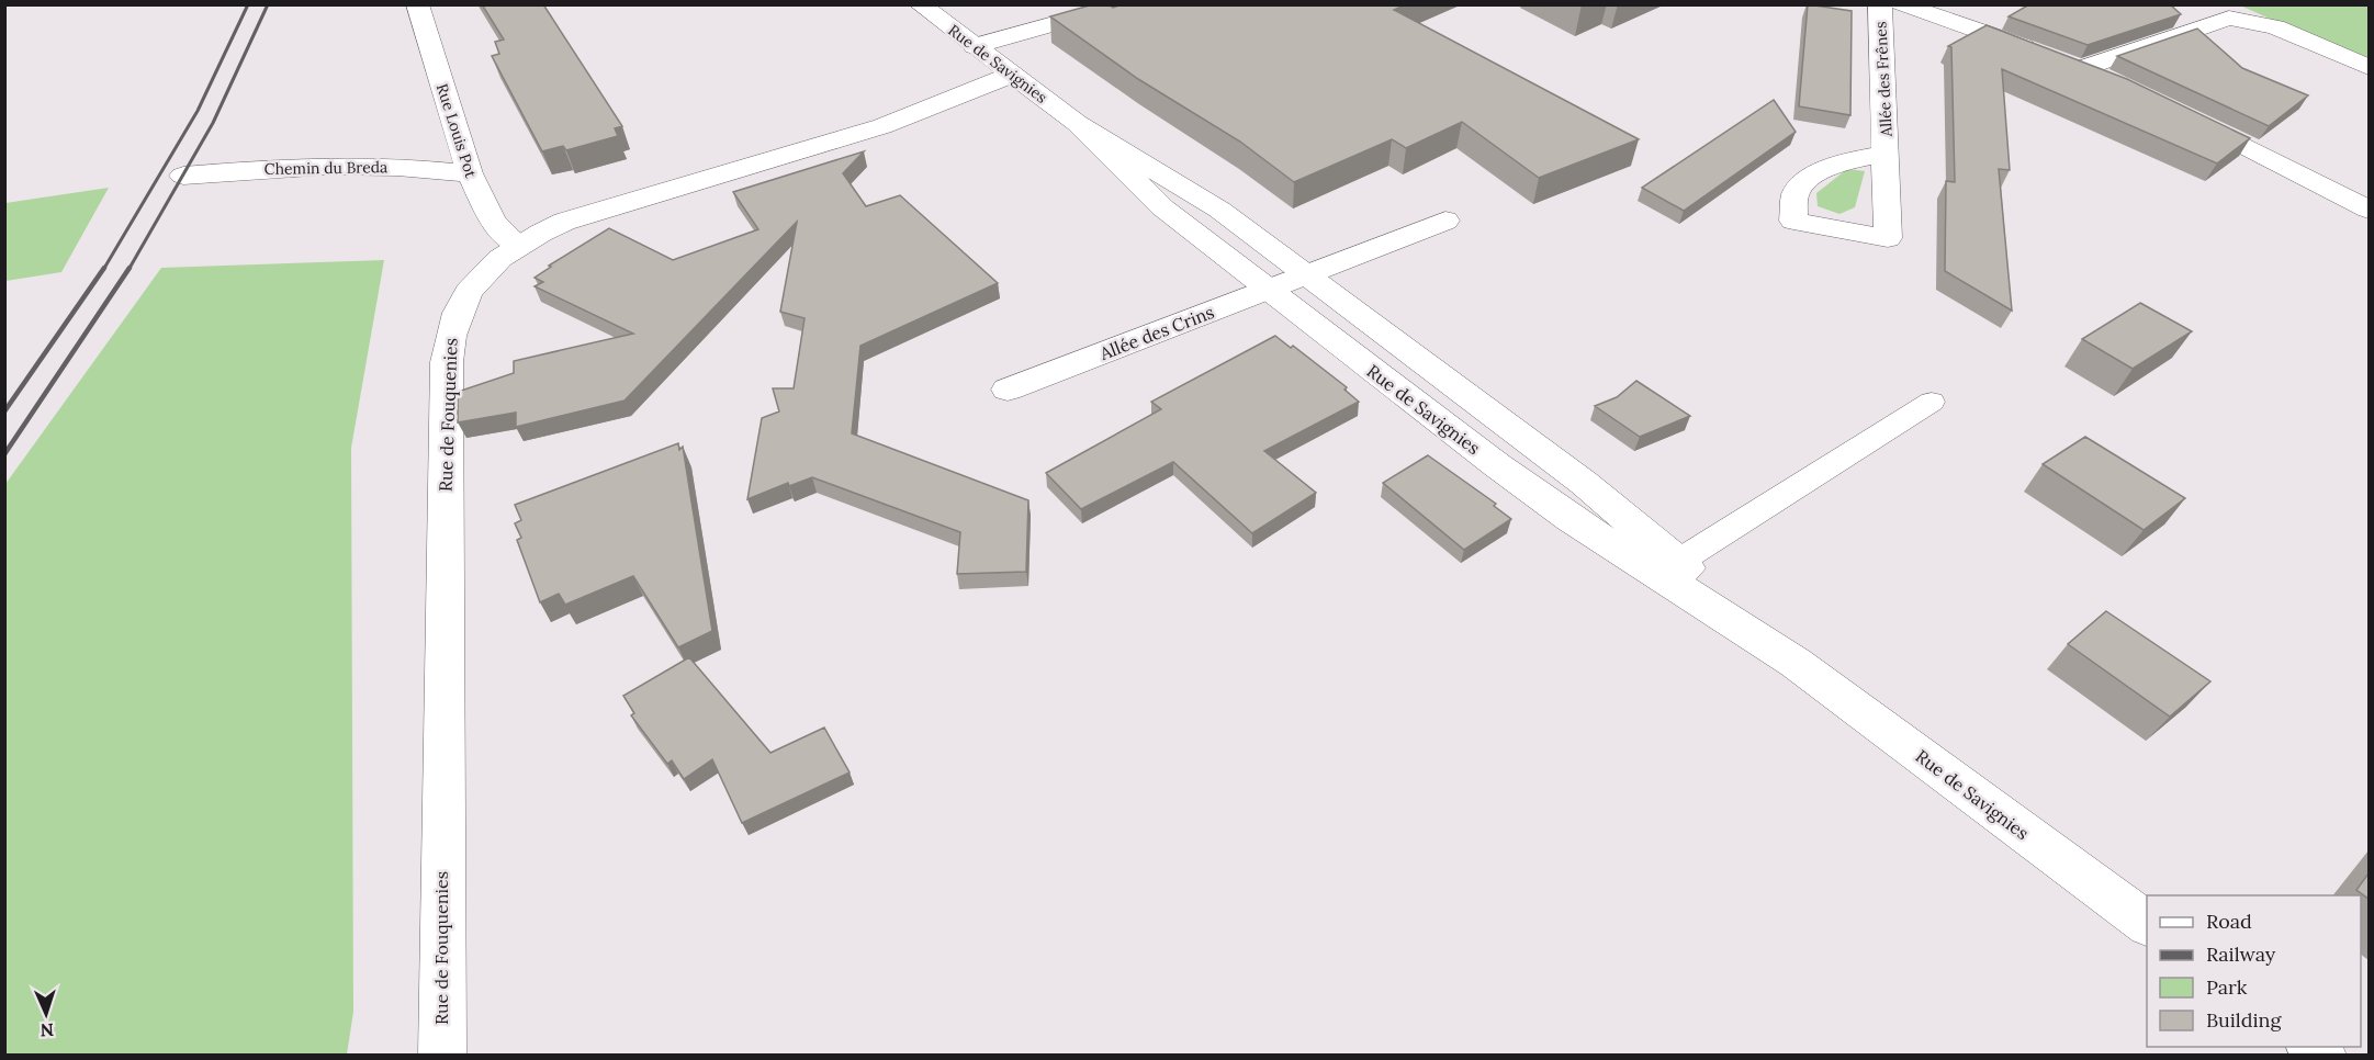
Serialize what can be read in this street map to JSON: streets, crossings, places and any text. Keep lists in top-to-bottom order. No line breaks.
{"streets":{"street":["Rue de Savignies","Allée des Frênes","Rue Louis Pot","Chemin du Breda","Allée des Crins","Rue de Fouquenies"]},"crossings":[["Rue de Savignies","Allée des Crins"],["Rue de Savignies","Rue de Fouquenies"],["Rue Louis Pot","Chemin du Breda"],["Rue Louis Pot","Rue de Fouquenies"]],"legend":["Road","Railway","Park","Building"],"north":"bottom"}
